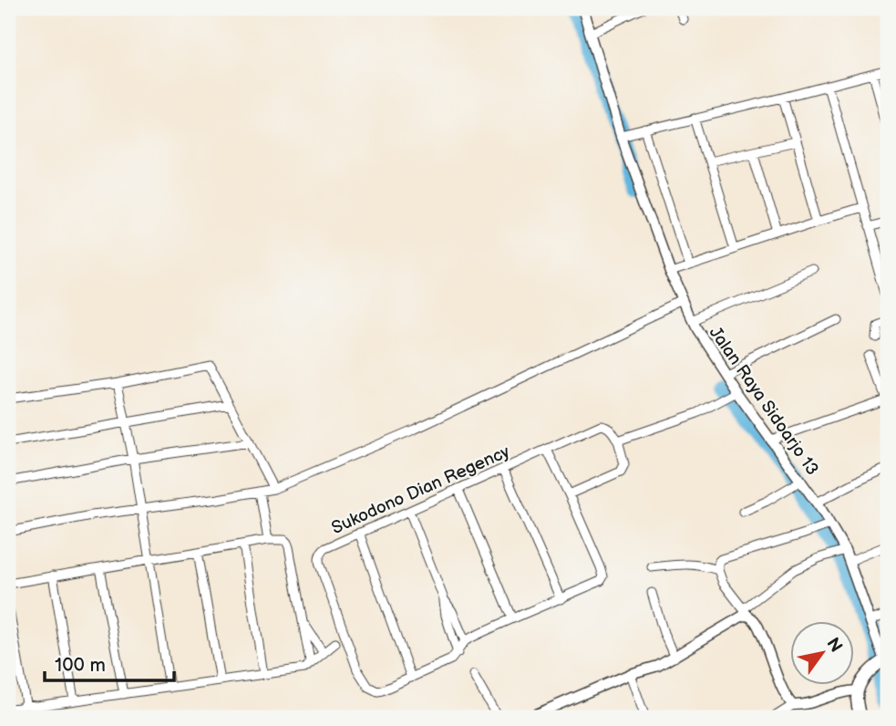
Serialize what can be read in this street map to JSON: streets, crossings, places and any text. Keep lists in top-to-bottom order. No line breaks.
{"streets":{"street":["Jalan Raya Sidoarjo 13","Sukodono Dian Regency"]},"scale_bar":"100 m","north":"top right"}
